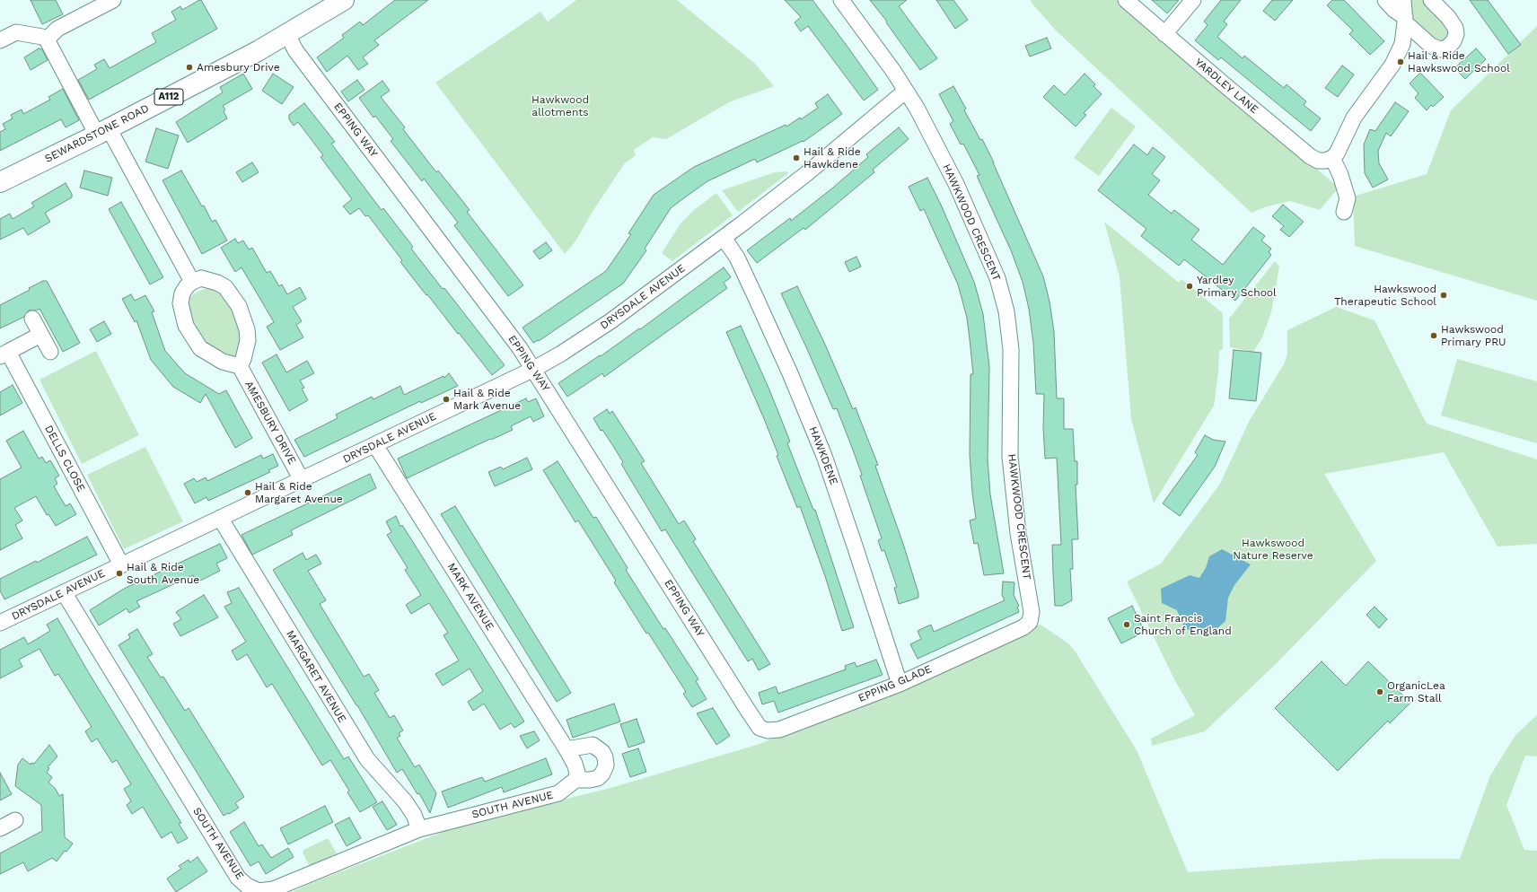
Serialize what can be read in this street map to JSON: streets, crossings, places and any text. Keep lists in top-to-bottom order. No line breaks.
{"streets":{"main road":["A112","SEWARDSTONE ROAD"],"street":["YARDLEY LANE","EPPING WAY","HAWKWOOD CRESCENT","DRYSDALE AVENUE","AMESBURY DRIVE","HAWKDENE","DELLS CLOSE","MARK AVENUE","MARGARET AVENUE","EPPING GLADE","SOUTH AVENUE"]},"crossings":[["EPPING WAY","SEWARDSTONE ROAD"],["EPPING WAY","DRYSDALE AVENUE"],["EPPING WAY","EPPING GLADE"],["HAWKWOOD CRESCENT","DRYSDALE AVENUE"],["HAWKWOOD CRESCENT","EPPING GLADE"],["DRYSDALE AVENUE","AMESBURY DRIVE"],["DRYSDALE AVENUE","HAWKDENE"],["DRYSDALE AVENUE","DELLS CLOSE"],["DRYSDALE AVENUE","MARK AVENUE"],["DRYSDALE AVENUE","MARGARET AVENUE"],["DRYSDALE AVENUE","SOUTH AVENUE"],["HAWKDENE","EPPING GLADE"],["MARK AVENUE","SOUTH AVENUE"],["MARGARET AVENUE","SOUTH AVENUE"]],"parks":["Hawkwood allotments","Hawkswood Nature Reserve"],"places":["Hail & Ride Hawkswood School","Amesbury Drive","Hail & Ride Hawkdene","Yardley Primary School","Hawkswood Therapeutic School","Hawkswood Primary PRU","Hail & Ride Mark Avenue","Hail & Ride Margaret Avenue","Hail & Ride South Avenue","Saint Francis Church of England","OrganicLea Farm Stall"]}
